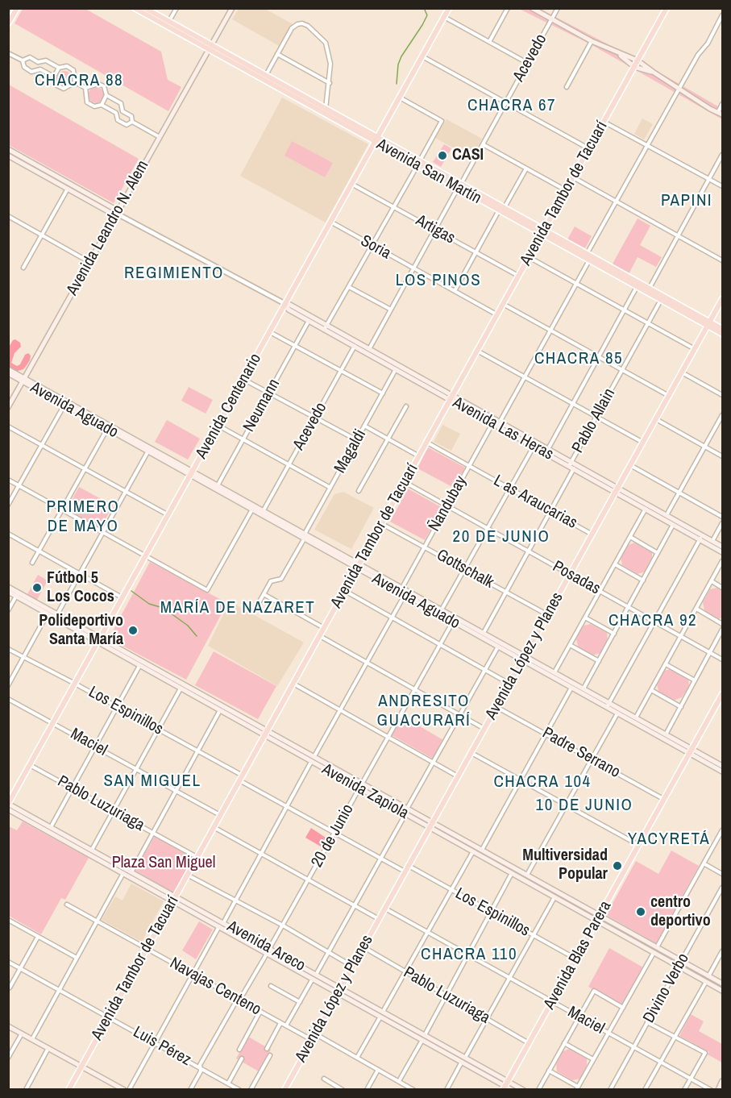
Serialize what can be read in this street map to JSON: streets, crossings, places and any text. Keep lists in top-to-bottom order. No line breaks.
{"streets":{"main road":["Avenida San Martín","Avenida Tambor de Tacuarí","Avenida Leandro N. Alem","Avenida Centenario","Avenida Aguado","Avenida Las Heras","Avenida López y Planes","Avenida Zapiola","Avenida Areco","Avenida Blas Parera"],"street":["Acevedo","Artigas","Soria","Neumann","Pablo Allain","Magaldi","L as Araucarias","Ñandubay","Gottschalk","Posadas","Los Espinillos","Maciel","Padre Serrano","Pablo Luzuriaga","20 de Junio","Navajas Centeno","Divino Verbo","Luis Pérez"]},"crossings":[["Acevedo","Avenida San Martín"],["Acevedo","Artigas"],["Acevedo","Soria"],["Acevedo","Avenida Aguado"],["Acevedo","Avenida Las Heras"],["Avenida San Martín","Avenida Tambor de Tacuarí"],["Avenida San Martín","Avenida Leandro N. Alem"],["Avenida San Martín","Avenida Centenario"],["Avenida San Martín","Pablo Allain"],["Avenida San Martín","Avenida López y Planes"],["Avenida Tambor de Tacuarí","Artigas"],["Avenida Tambor de Tacuarí","Soria"],["Avenida Tambor de Tacuarí","Avenida Aguado"],["Avenida Tambor de Tacuarí","Avenida Las Heras"],["Avenida Tambor de Tacuarí","L as Araucarias"],["Avenida Tambor de Tacuarí","Gottschalk"],["Avenida Tambor de Tacuarí","Posadas"],["Avenida Tambor de Tacuarí","Los Espinillos"],["Avenida Tambor de Tacuarí","Maciel"],["Avenida Tambor de Tacuarí","Avenida Zapiola"],["Avenida Tambor de Tacuarí","Pablo Luzuriaga"],["Avenida Tambor de Tacuarí","Avenida Areco"],["Avenida Tambor de Tacuarí","Navajas Centeno"],["Avenida Tambor de Tacuarí","Luis Pérez"],["Avenida Leandro N. Alem","Avenida Aguado"],["Avenida Leandro N. Alem","Avenida Las Heras"],["Artigas","Avenida Centenario"],["Soria","Avenida Centenario"],["Neumann","Avenida Aguado"],["Neumann","Avenida Las Heras"],["Avenida Centenario","Avenida Aguado"],["Avenida Centenario","Avenida Las Heras"],["Avenida Centenario","Los Espinillos"],["Avenida Centenario","Maciel"],["Avenida Centenario","Avenida Zapiola"],["Avenida Centenario","Pablo Luzuriaga"],["Avenida Centenario","Avenida Areco"],["Avenida Aguado","Pablo Allain"],["Avenida Aguado","Magaldi"],["Avenida Aguado","Ñandubay"],["Avenida Aguado","Avenida López y Planes"],["Avenida Aguado","20 de Junio"],["Avenida Aguado","Avenida Blas Parera"],["Pablo Allain","Avenida Las Heras"],["Pablo Allain","L as Araucarias"],["Pablo Allain","Gottschalk"],["Pablo Allain","Posadas"],["Avenida Las Heras","Magaldi"],["Avenida Las Heras","Ñandubay"],["Avenida Las Heras","Avenida López y Planes"],["L as Araucarias","Ñandubay"],["L as Araucarias","Avenida López y Planes"],["Ñandubay","Gottschalk"],["Ñandubay","Posadas"],["Gottschalk","Avenida López y Planes"],["Posadas","Avenida López y Planes"],["Avenida López y Planes","Los Espinillos"],["Avenida López y Planes","Maciel"],["Avenida López y Planes","Padre Serrano"],["Avenida López y Planes","Avenida Zapiola"],["Avenida López y Planes","Pablo Luzuriaga"],["Avenida López y Planes","Avenida Areco"],["Avenida López y Planes","Navajas Centeno"],["Los Espinillos","20 de Junio"],["Los Espinillos","Avenida Blas Parera"],["Maciel","Avenida Blas Parera"],["Maciel","Divino Verbo"],["Padre Serrano","Avenida Blas Parera"],["Avenida Zapiola","20 de Junio"],["Avenida Zapiola","Avenida Blas Parera"],["Avenida Zapiola","Divino Verbo"],["Pablo Luzuriaga","Avenida Blas Parera"],["20 de Junio","Avenida Areco"],["20 de Junio","Navajas Centeno"],["20 de Junio","Luis Pérez"],["Avenida Areco","Avenida Blas Parera"]],"districts":["CHACRA 88","CHACRA 67","PAPINI","REGIMIENTO","LOS PINOS","CHACRA 85","PRIMERO DE MAYO","20 DE JUNIO","MARÍA DE NAZARET","CHACRA 92","ANDRESITO GUACURARÍ","SAN MIGUEL","CHACRA 104","10 DE JUNIO","YACYRETÁ","CHACRA 110"],"parks":["Plaza San Miguel"],"places":["CASI","Fútbol 5 Los Cocos","Polideportivo Santa María","Multiversidad Popular","centro deportivo"]}
